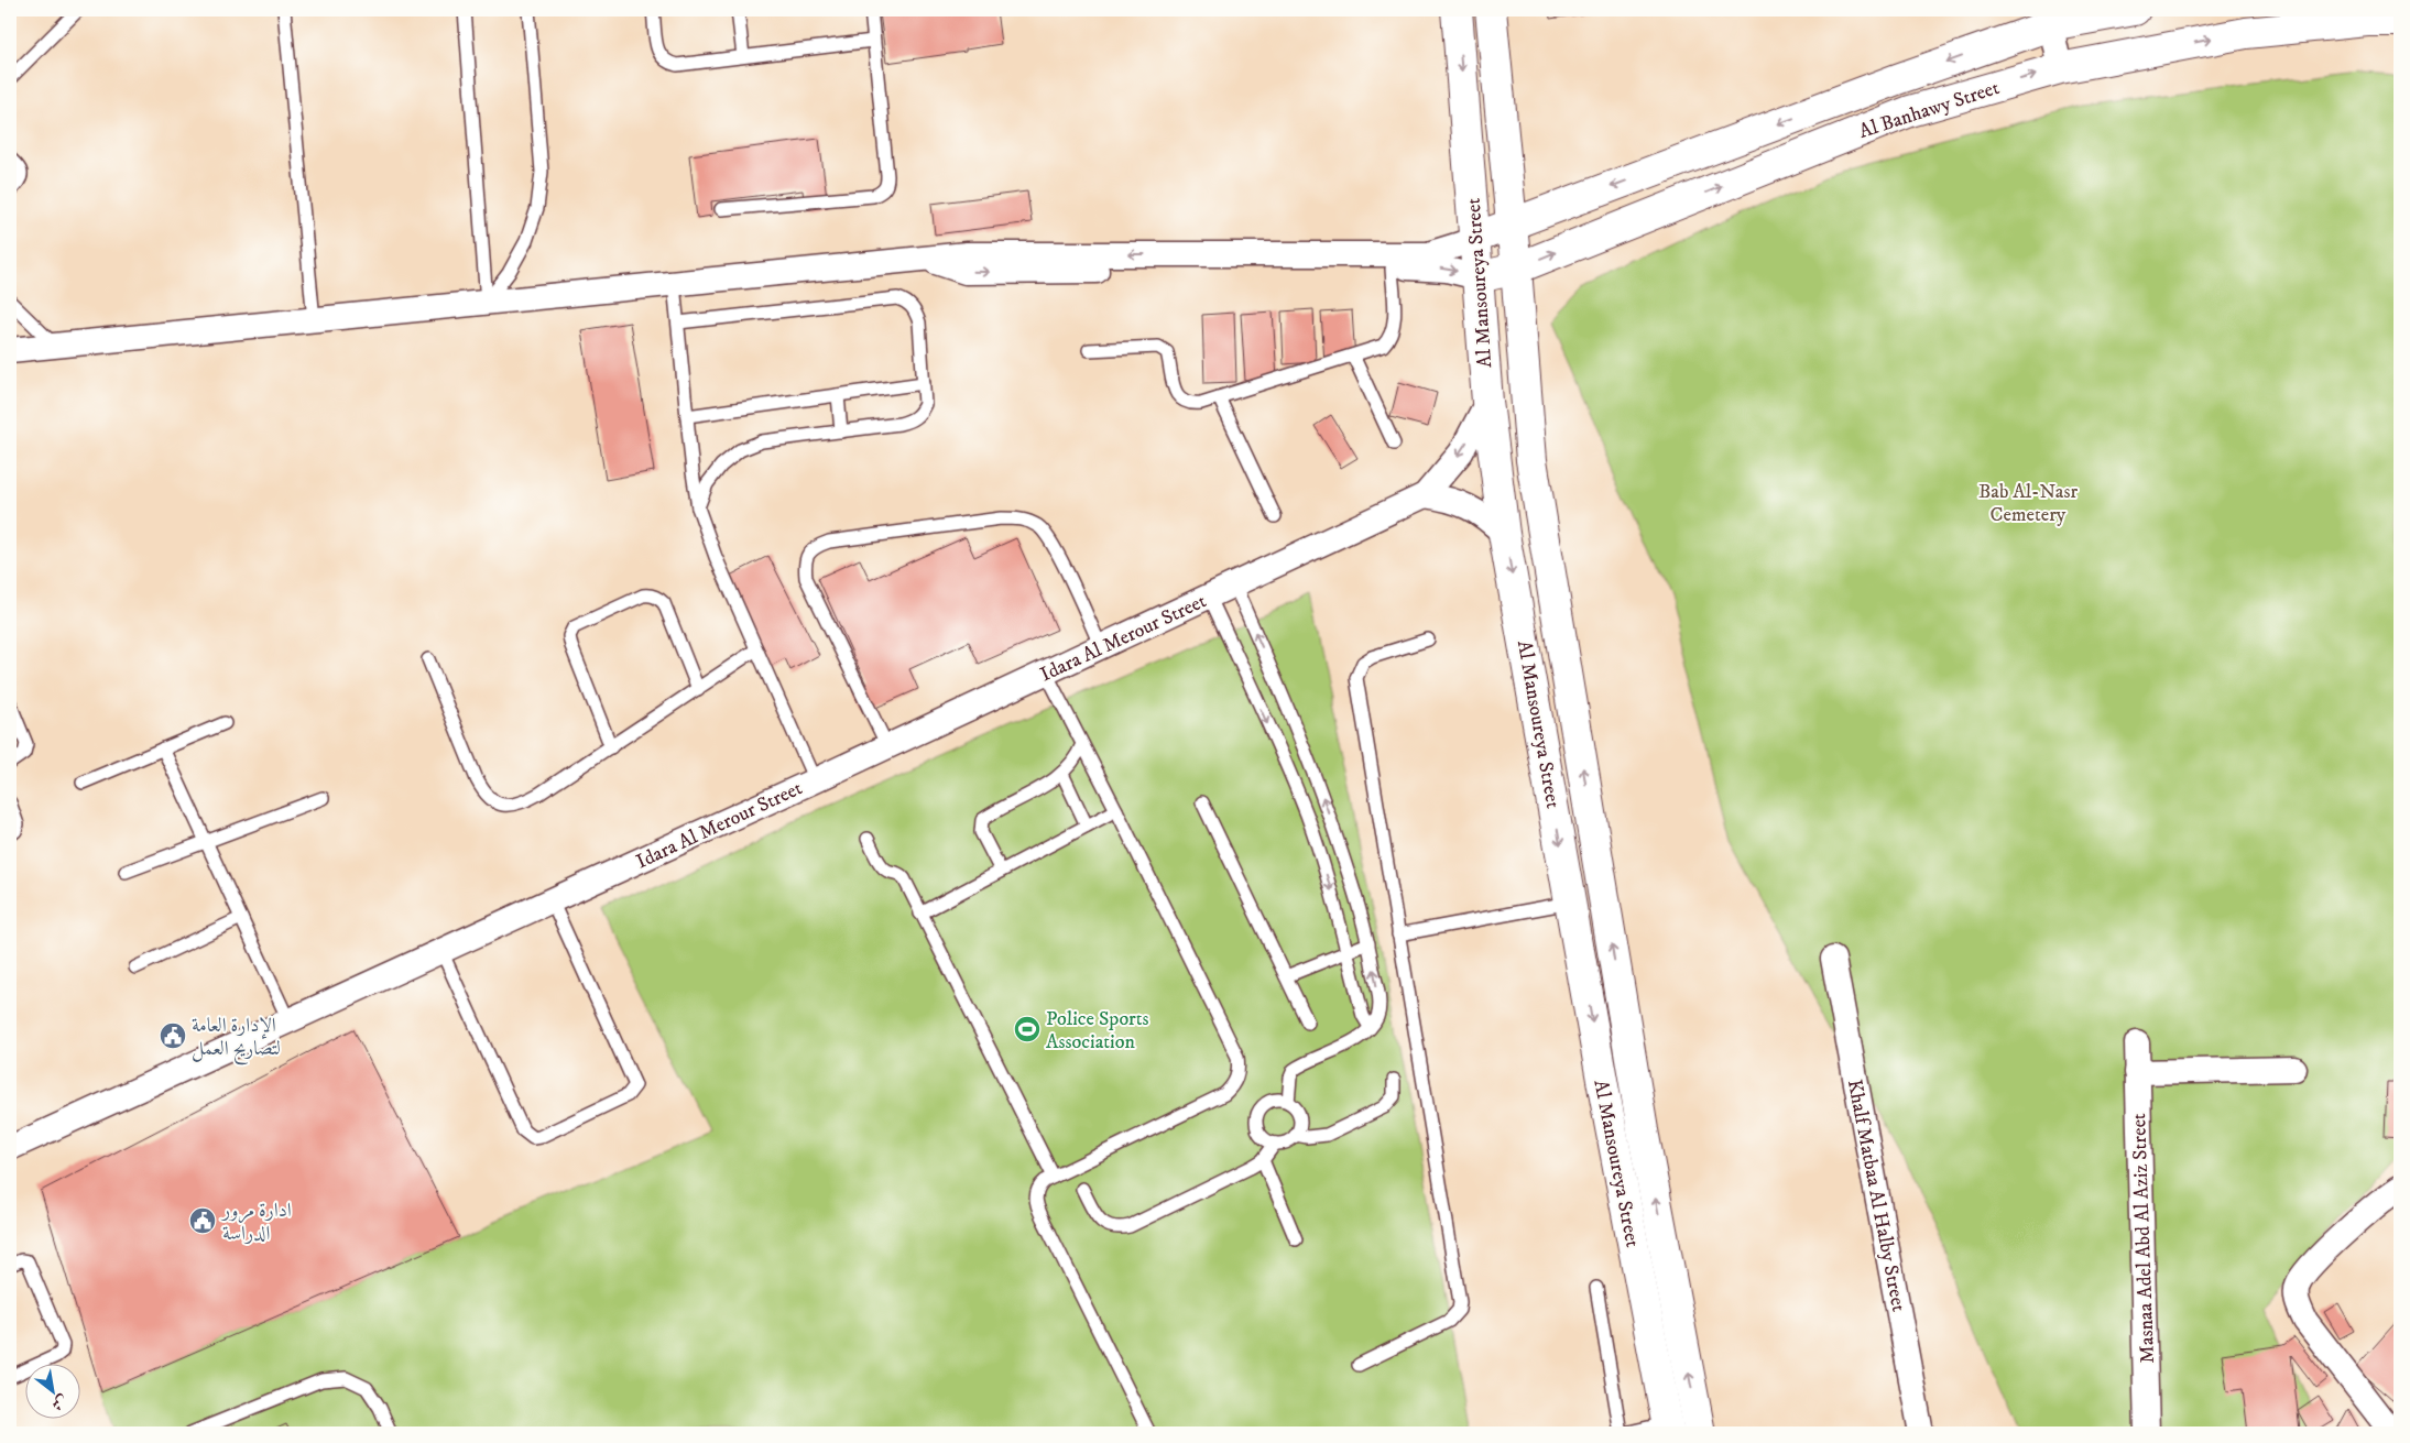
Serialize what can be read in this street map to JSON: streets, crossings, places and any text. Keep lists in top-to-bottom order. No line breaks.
{"streets":{"main road":["Al Banhawy Street","Al Mansoureya Street"],"street":["Idara Al Merour Street","Khalf Matbaa Al Halby Street","Masnaa Adel Abd Al Aziz Street"]},"crossings":[["Al Banhawy Street","Al Mansoureya Street"],["Al Mansoureya Street","Idara Al Merour Street"]],"parks":["Bab Al-Nasr Cemetery"],"places":{"sports":["Police Sports Association"],"public building":["الإدارة العامة لتصاريح العمل","ادارة مرور الدراسة"]},"north":"bottom right"}
